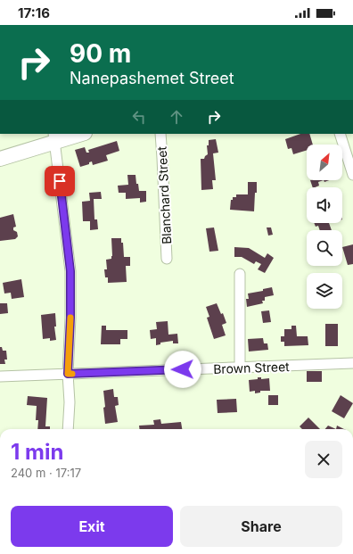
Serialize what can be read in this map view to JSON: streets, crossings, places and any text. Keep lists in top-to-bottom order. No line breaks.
{"streets":{"street":["Blanchard Street","Brown Street"]},"north":"top right","page":{"status":"17:16","turn":["90 m","Nanepashemet Street"],"heading":["1 min","240 m · 17:17"],"buttons":["Exit","Share"]}}
